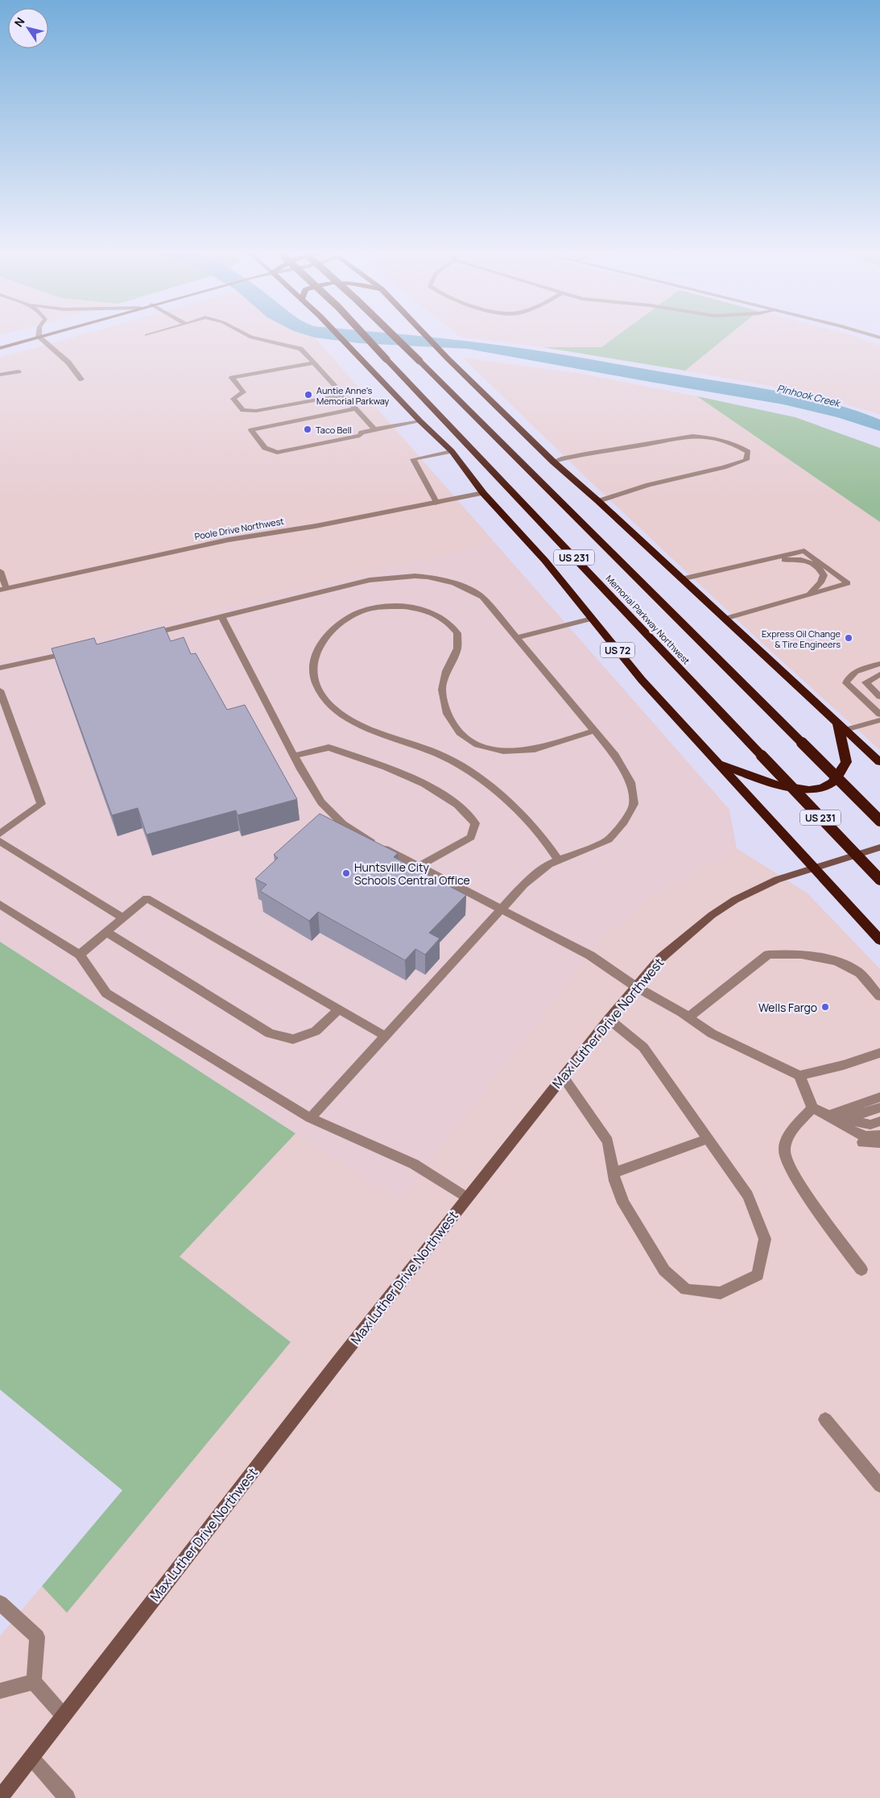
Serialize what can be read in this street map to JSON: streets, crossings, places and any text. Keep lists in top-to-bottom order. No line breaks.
{"streets":{"highway":["US 231","Memorial Parkway Northwest","US 72"],"street":["Poole Drive Northwest","Max Luther Drive Northwest"]},"crossings":[["Poole Drive Northwest","US 72"],["US 72","Max Luther Drive Northwest"]],"water":["Pinhook Creek"],"places":["Auntie Anne's Memorial Parkway","Taco Bell","Express Oil Change & Tire Engineers","Huntsville City Schools Central Office","Wells Fargo"],"north":"top left"}
